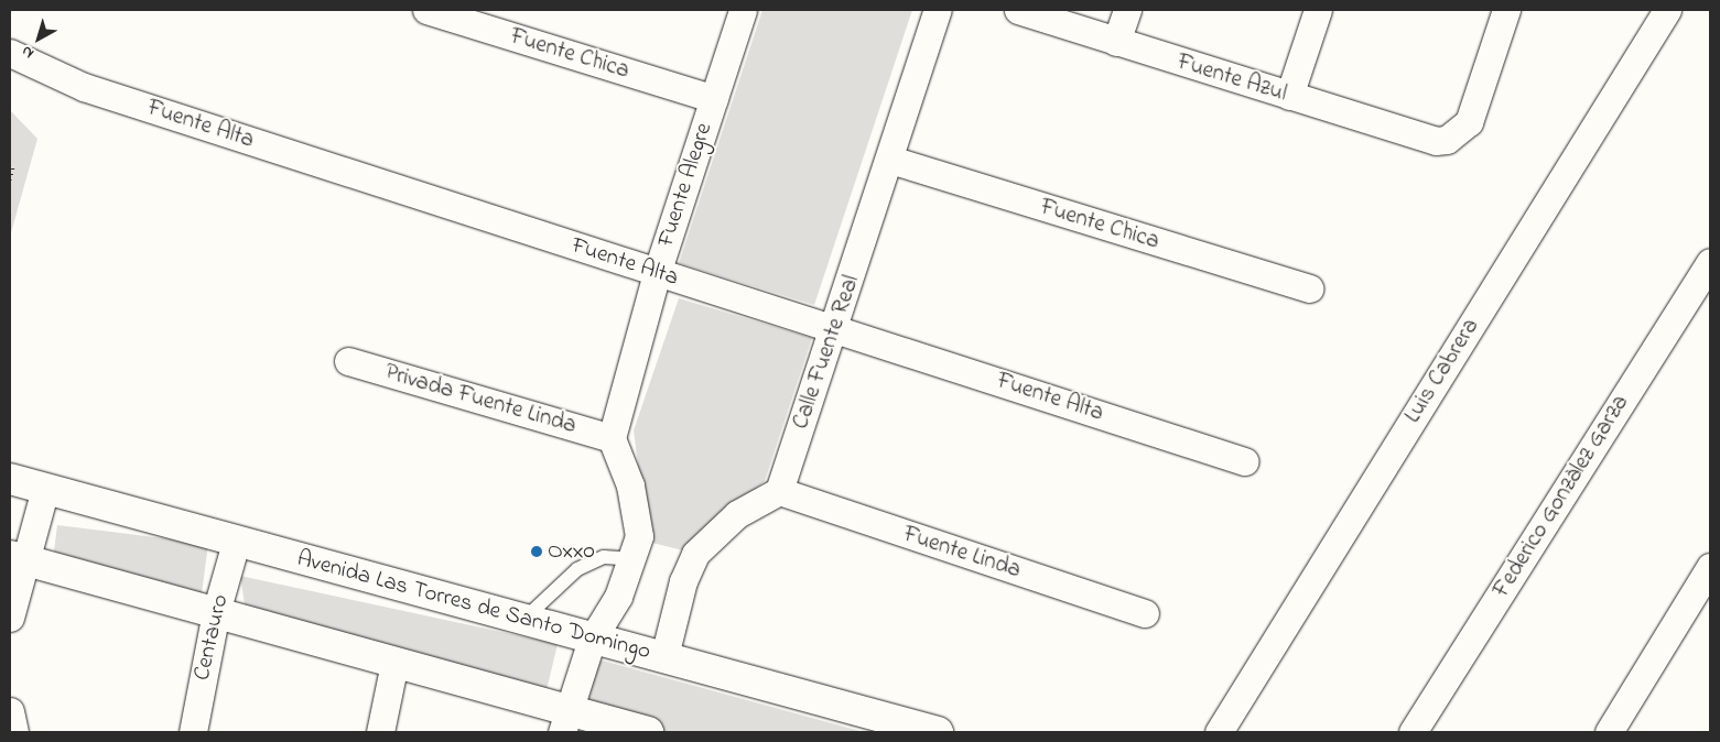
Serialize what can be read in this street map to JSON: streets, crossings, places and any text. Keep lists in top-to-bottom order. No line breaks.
{"streets":{"street":["Fuente Chica","Fuente Azul","Fuente Alta","Fuente Alegre","Calle Fuente Real","Luis Cabrera","Privada Fuente Linda","Federico Gonzàlez Garza","Fuente Linda","Avenida Las Torres de Santo Domingo","Centauro"]},"crossings":[["Fuente Chica","Fuente Alegre"],["Fuente Chica","Calle Fuente Real"],["Fuente Alta","Fuente Alegre"],["Fuente Alta","Calle Fuente Real"],["Fuente Alegre","Privada Fuente Linda"],["Calle Fuente Real","Fuente Linda"],["Avenida Las Torres de Santo Domingo","Centauro"]],"places":["Oxxo"],"north":"bottom left"}
